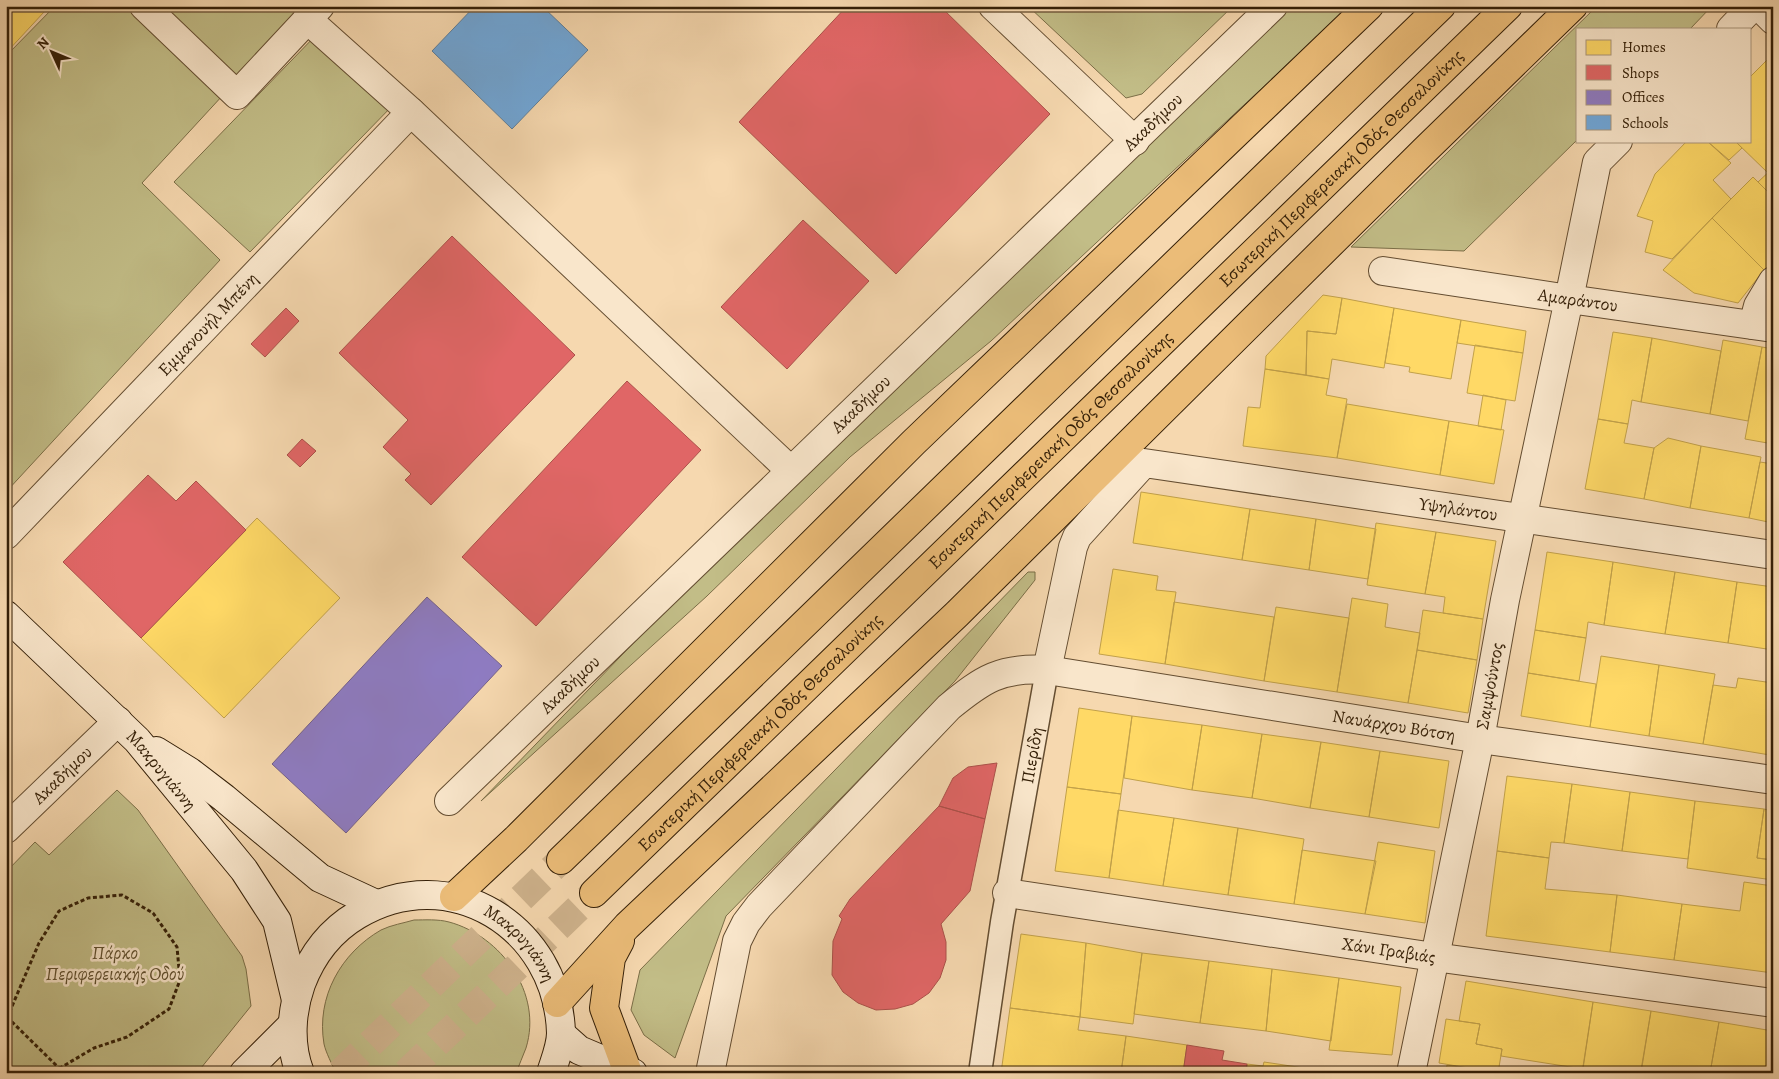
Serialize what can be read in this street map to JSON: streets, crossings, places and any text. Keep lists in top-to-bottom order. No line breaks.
{"streets":{"highway":["Εσωτερική Περιφερειακή Οδός Θεσσαλονίκης"],"street":["Ακαδήμου","Αμαράντου","Εμμανουήλ Μπένη","Υψηλάντου","Σαμψούντος","Ναυάρχου Βότση","Πιερίδη","Μακρυγιάννη","Χάνι Γραβιάς"]},"crossings":[["Αμαράντου","Σαμψούντος"],["Υψηλάντου","Σαμψούντος"],["Υψηλάντου","Πιερίδη"],["Σαμψούντος","Ναυάρχου Βότση"],["Σαμψούντος","Χάνι Γραβιάς"],["Ναυάρχου Βότση","Πιερίδη"],["Πιερίδη","Χάνι Γραβιάς"]],"parks":["Πάρκο Περιφερειακής Οδού"],"legend":["Homes","Shops","Offices","Schools"],"north":"top left"}
